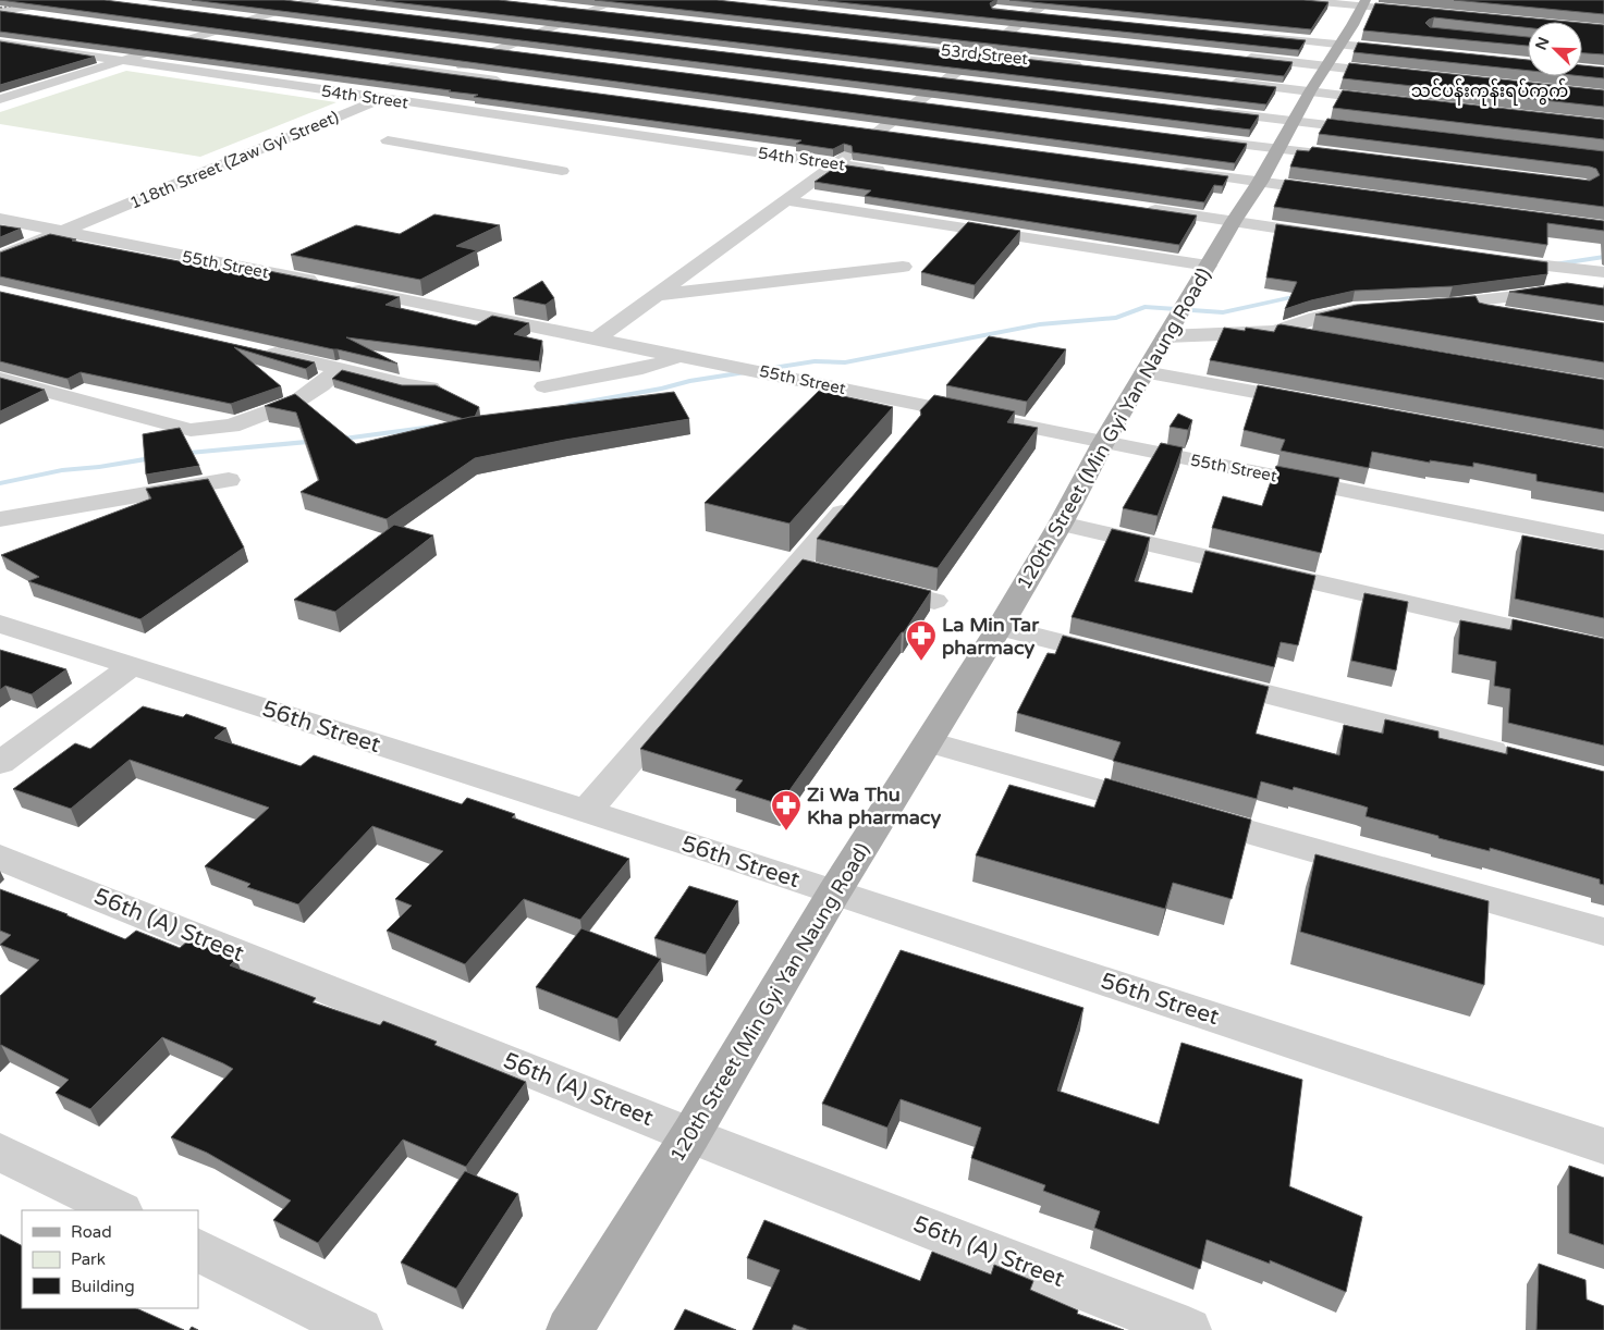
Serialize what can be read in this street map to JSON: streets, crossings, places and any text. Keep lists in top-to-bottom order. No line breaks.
{"streets":{"main road":["120th Street (Min Gyi Yan Naung Road)"],"street":["53rd Street","54th Street","118th Street (Zaw Gyi Street)","55th Street","56th Street","56th (A) Street"]},"crossings":[["54th Street","118th Street (Zaw Gyi Street)"],["118th Street (Zaw Gyi Street)","55th Street"],["55th Street","120th Street (Min Gyi Yan Naung Road)"],["120th Street (Min Gyi Yan Naung Road)","56th Street"],["120th Street (Min Gyi Yan Naung Road)","56th (A) Street"]],"districts":["သင်ပန်းကုန်းရပ်ကွက်"],"places":{"pharmacy":["La Min Tar pharmacy","Zi Wa Thu Kha pharmacy"]},"legend":["Road","Park","Building"],"north":"top left"}
